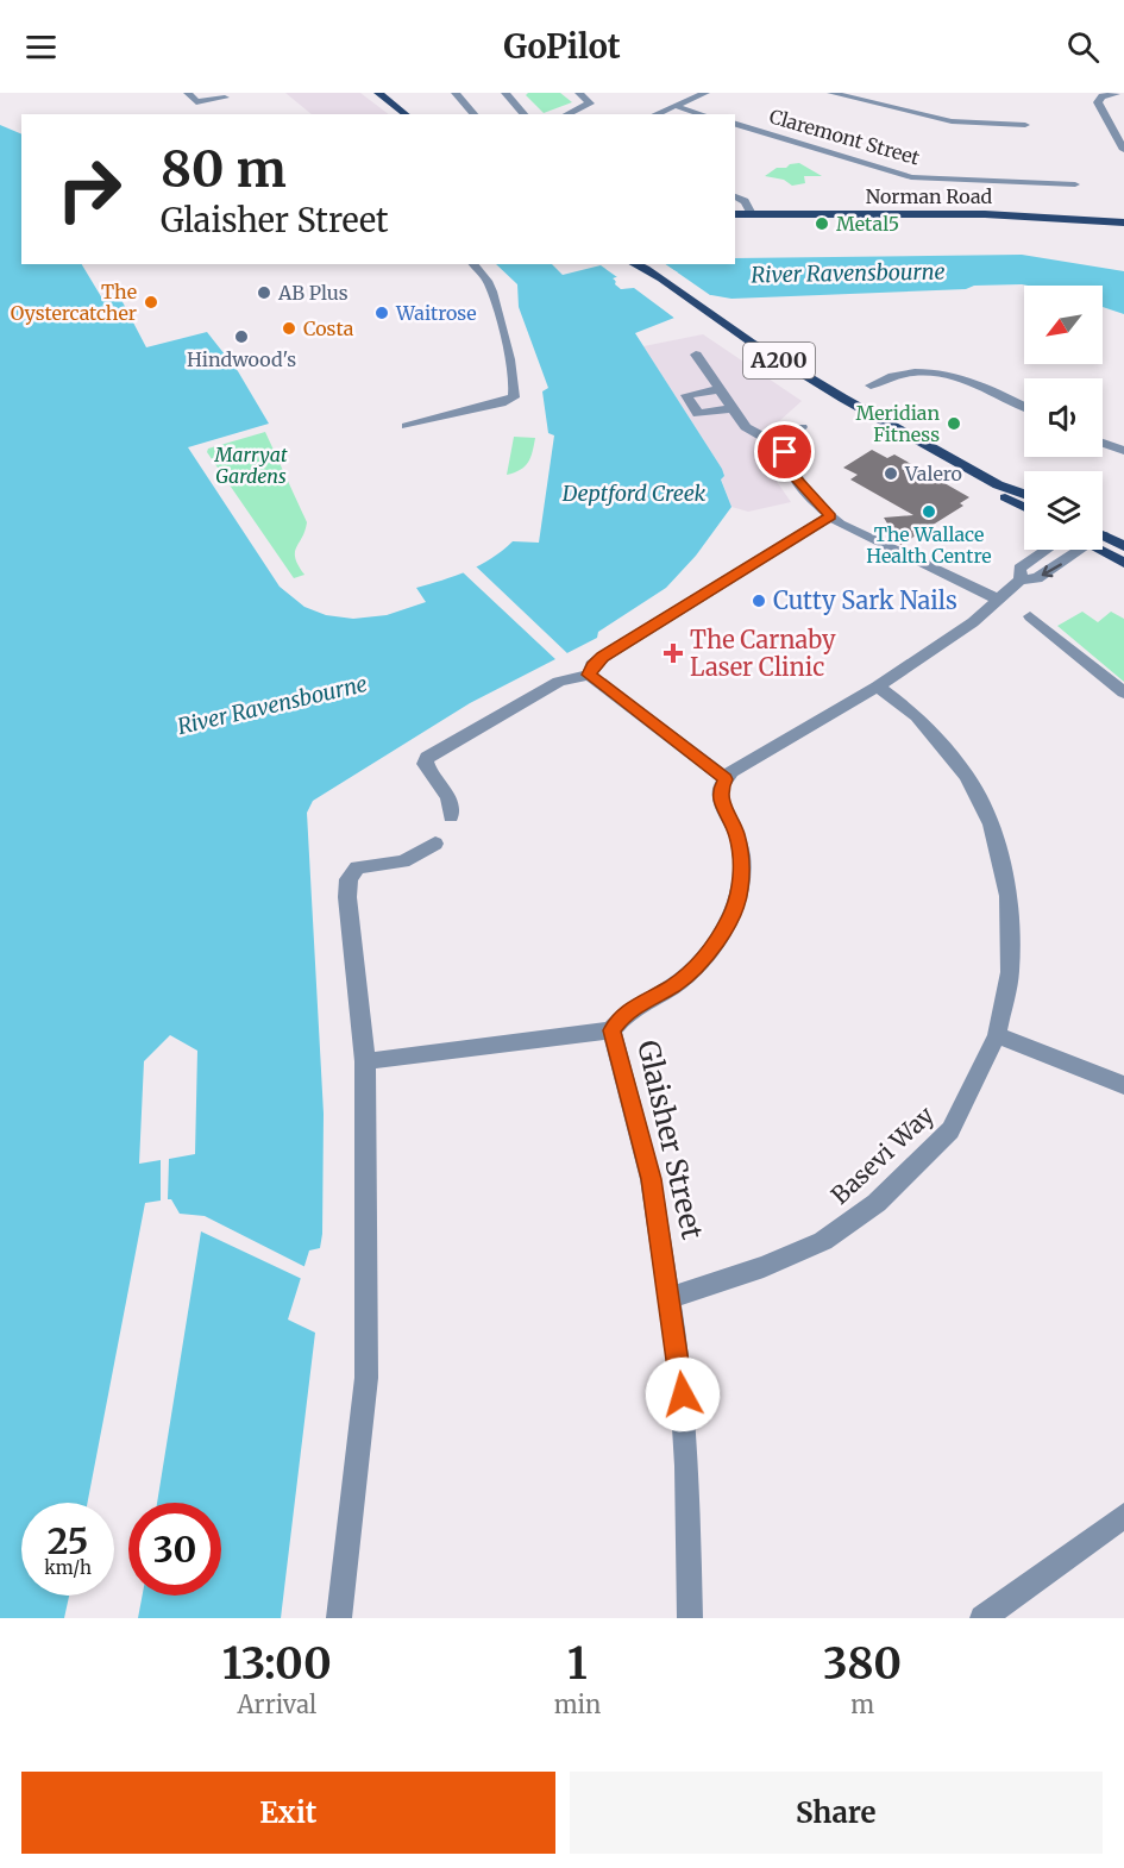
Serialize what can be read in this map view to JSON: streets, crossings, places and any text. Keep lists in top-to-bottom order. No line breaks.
{"streets":{"main road":["Norman Road","A200"],"street":["Claremont Street","Glaisher Street","Basevi Way"]},"crossings":[["Glaisher Street","Basevi Way"]],"water":["River Ravensbourne","Deptford Creek"],"parks":["Marryat Gardens"],"places":{"other":["Metal5","AB Plus","The Oystercatcher","Waitrose","Costa","Hindwood's","Meridian Fitness","Valero","The Wallace Health Centre","Cutty Sark Nails"],"health":["The Carnaby Laser Clinic"]},"north":"bottom left","page":{"header":"GoPilot","turn":["80 m","Glaisher Street"],"speed":"25 km/h","limit":"30","eta":["13:00","Arrival","1","min","380","m"],"buttons":["Exit","Share"]}}
